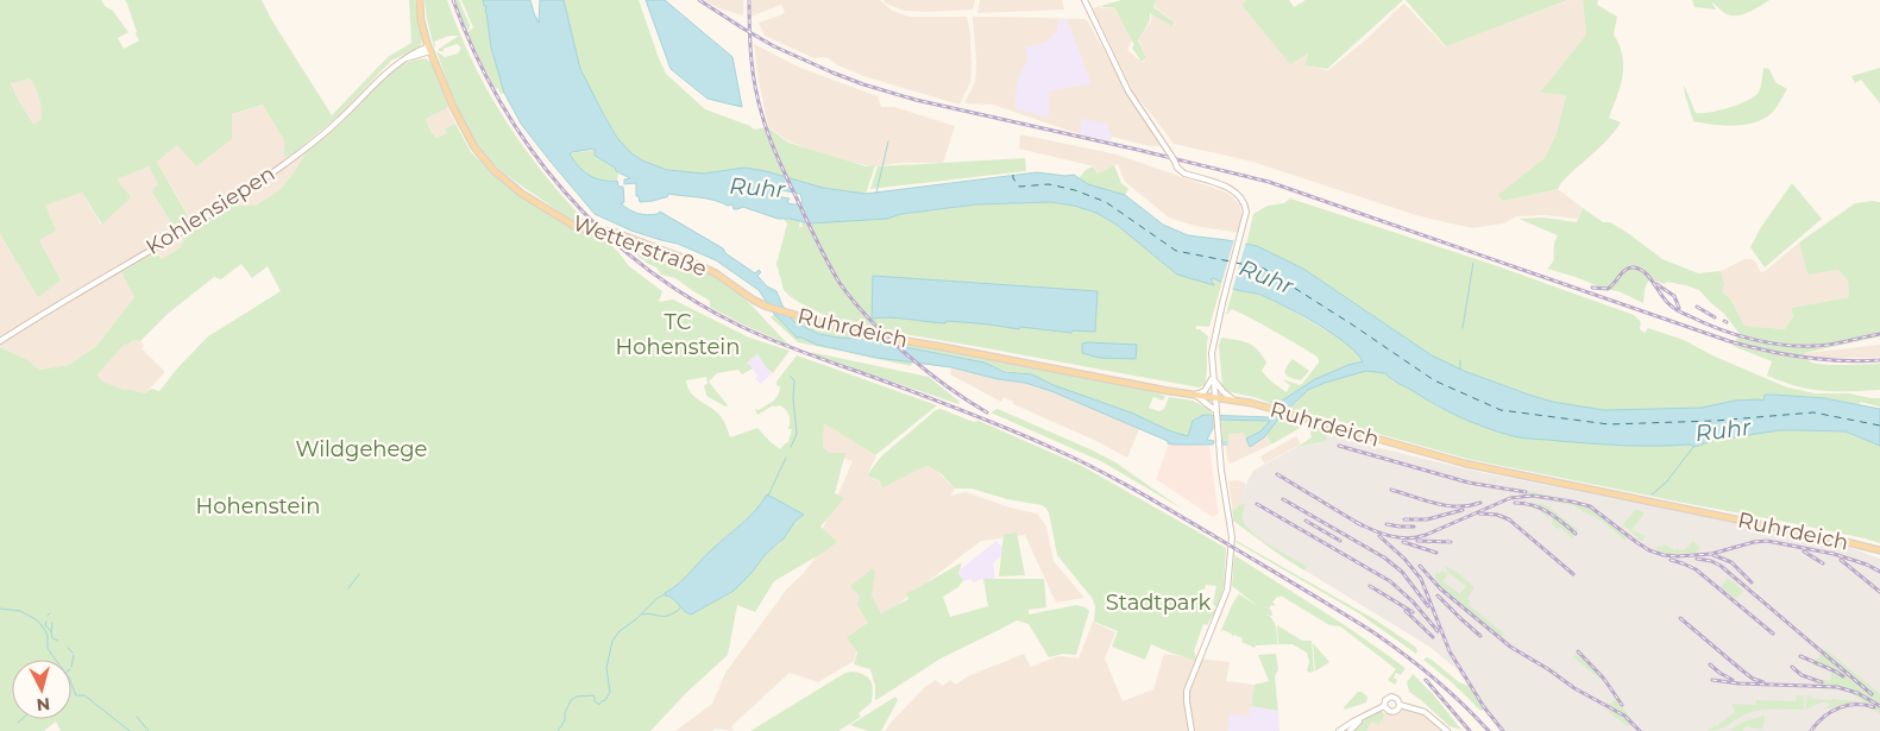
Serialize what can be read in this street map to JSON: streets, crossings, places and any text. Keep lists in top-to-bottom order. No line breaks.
{"streets":{"main road":["Kohlensiepen","Wetterstraße","Ruhrdeich"]},"crossings":[["Kohlensiepen","Wetterstraße"],["Wetterstraße","Ruhrdeich"]],"water":["Ruhr"],"parks":["TC Hohenstein","Wildgehege","Hohenstein","Stadtpark"],"north":"bottom"}
